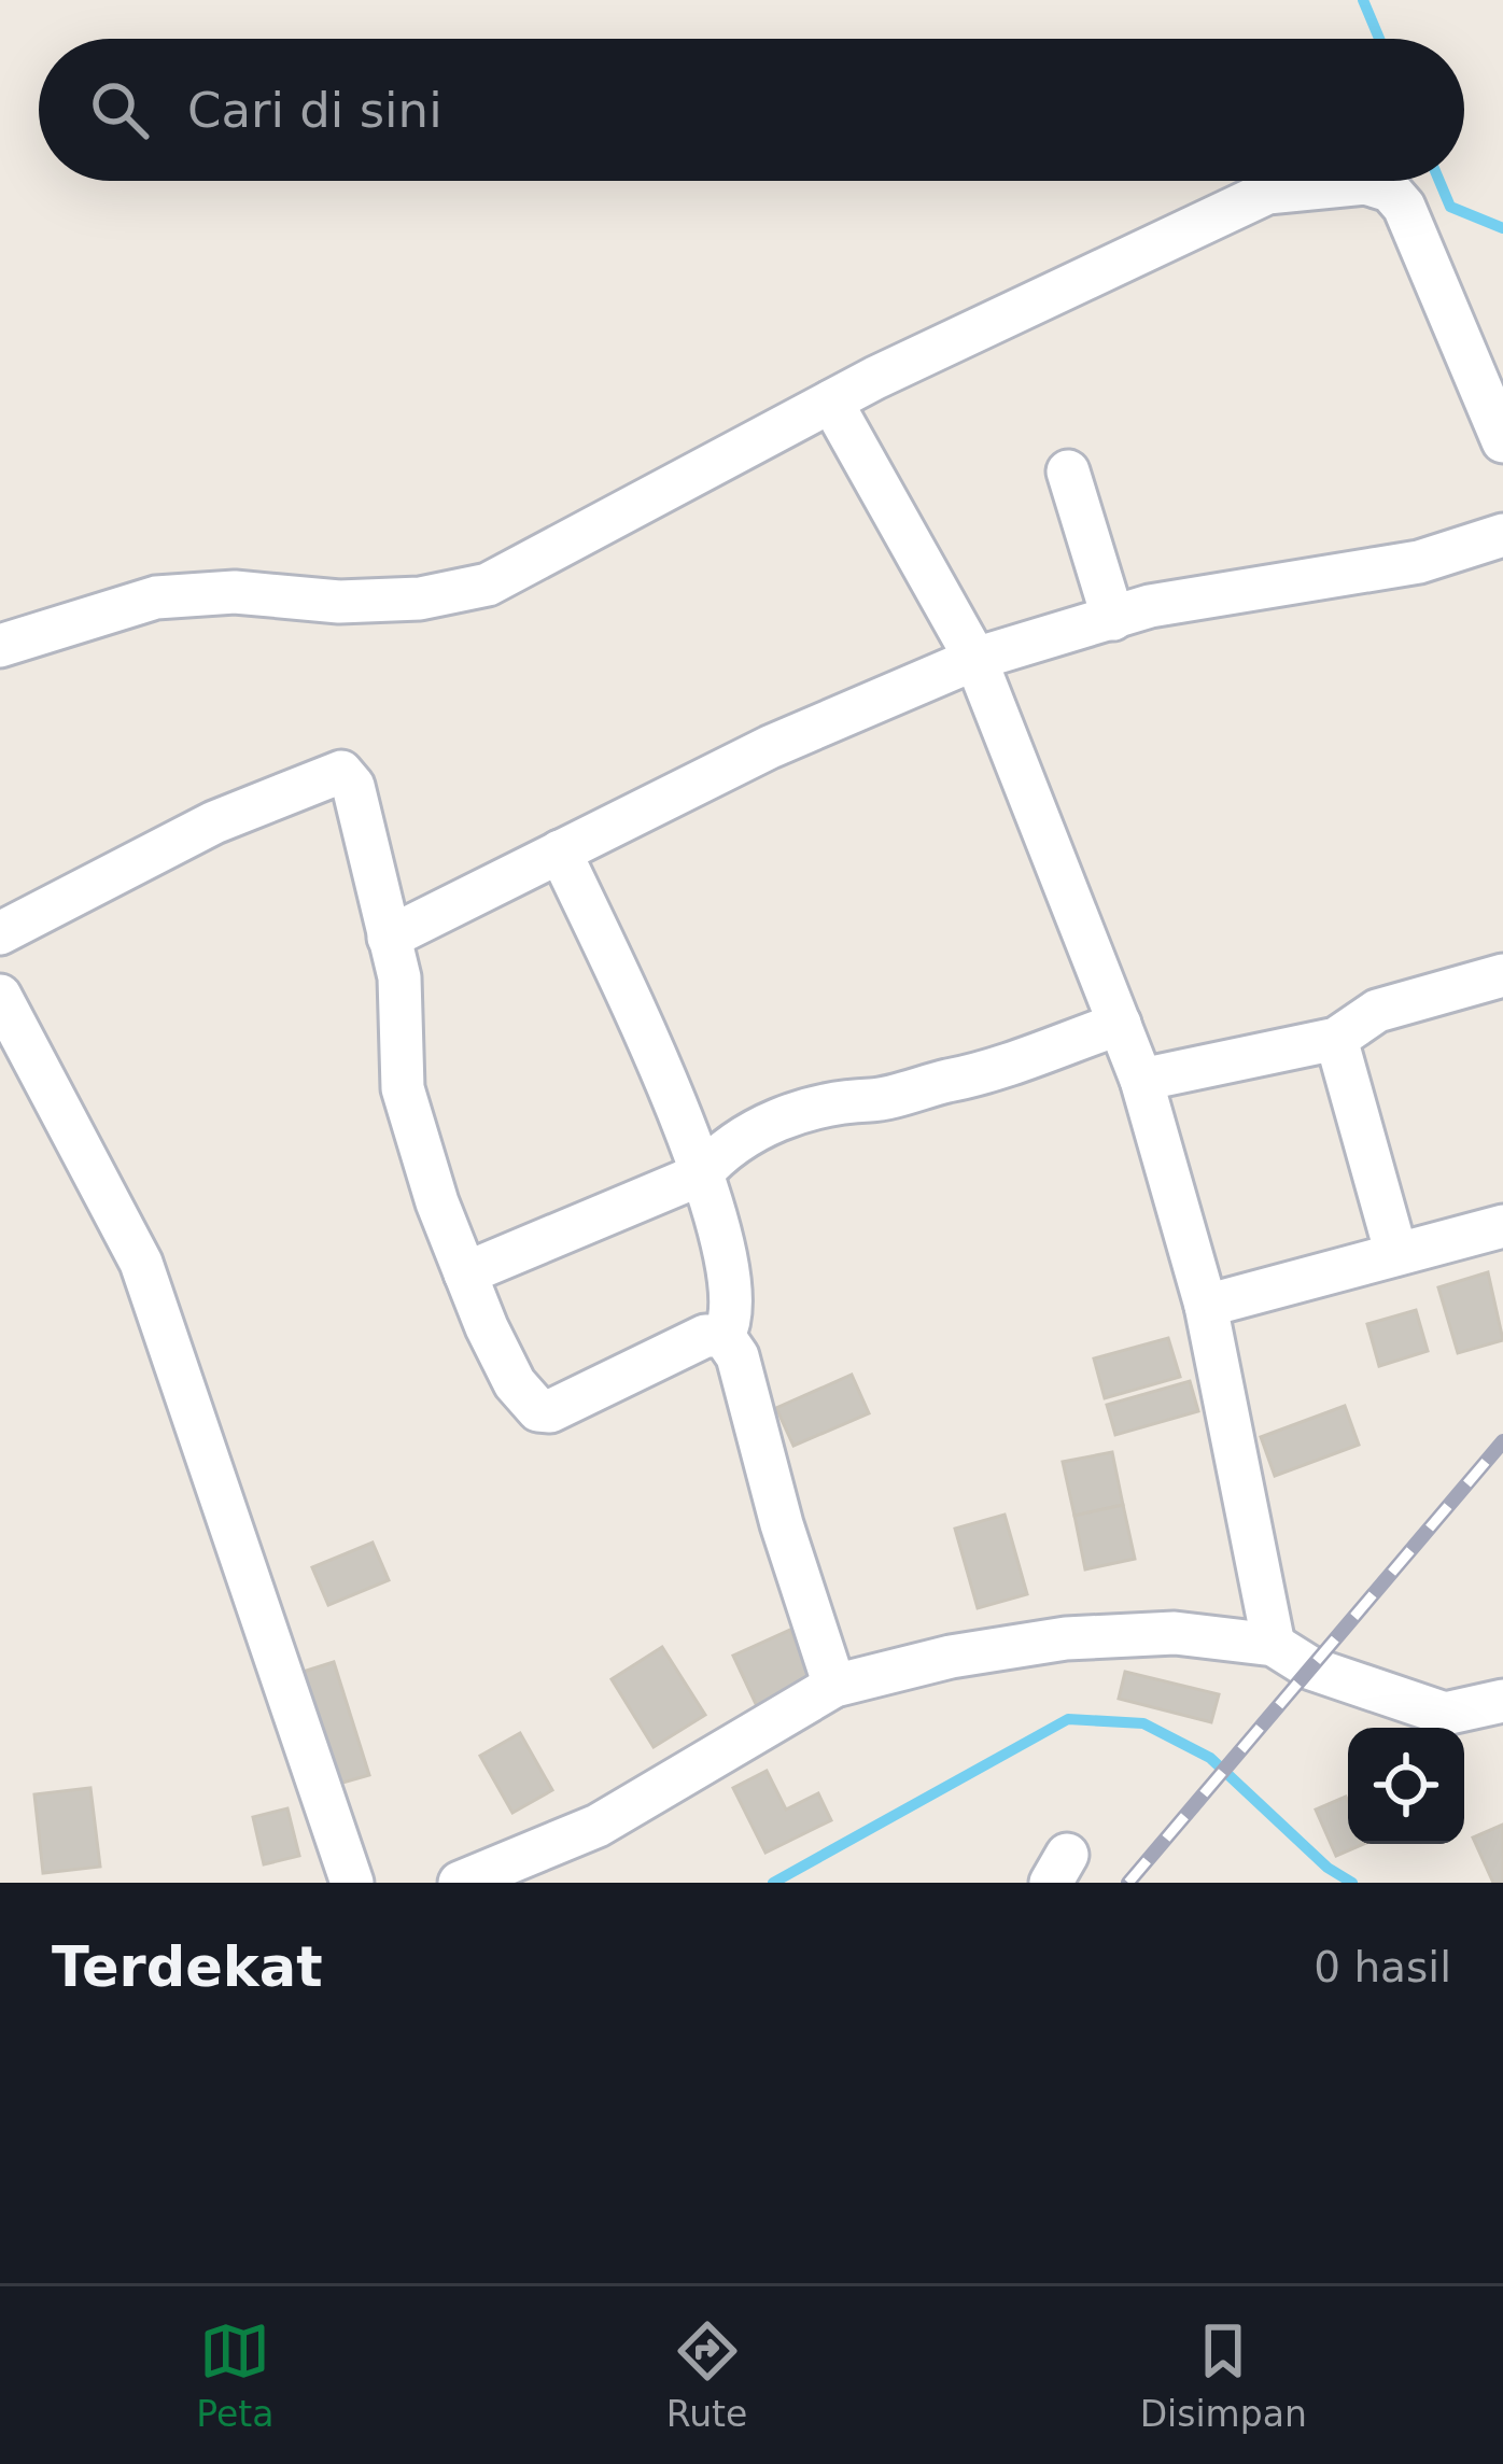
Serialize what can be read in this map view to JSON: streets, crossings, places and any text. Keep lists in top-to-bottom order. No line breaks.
{"page":{"search":"Cari di sini","heading":["Terdekat","0 hasil"],"nav":["Peta","Rute","Disimpan"]}}
